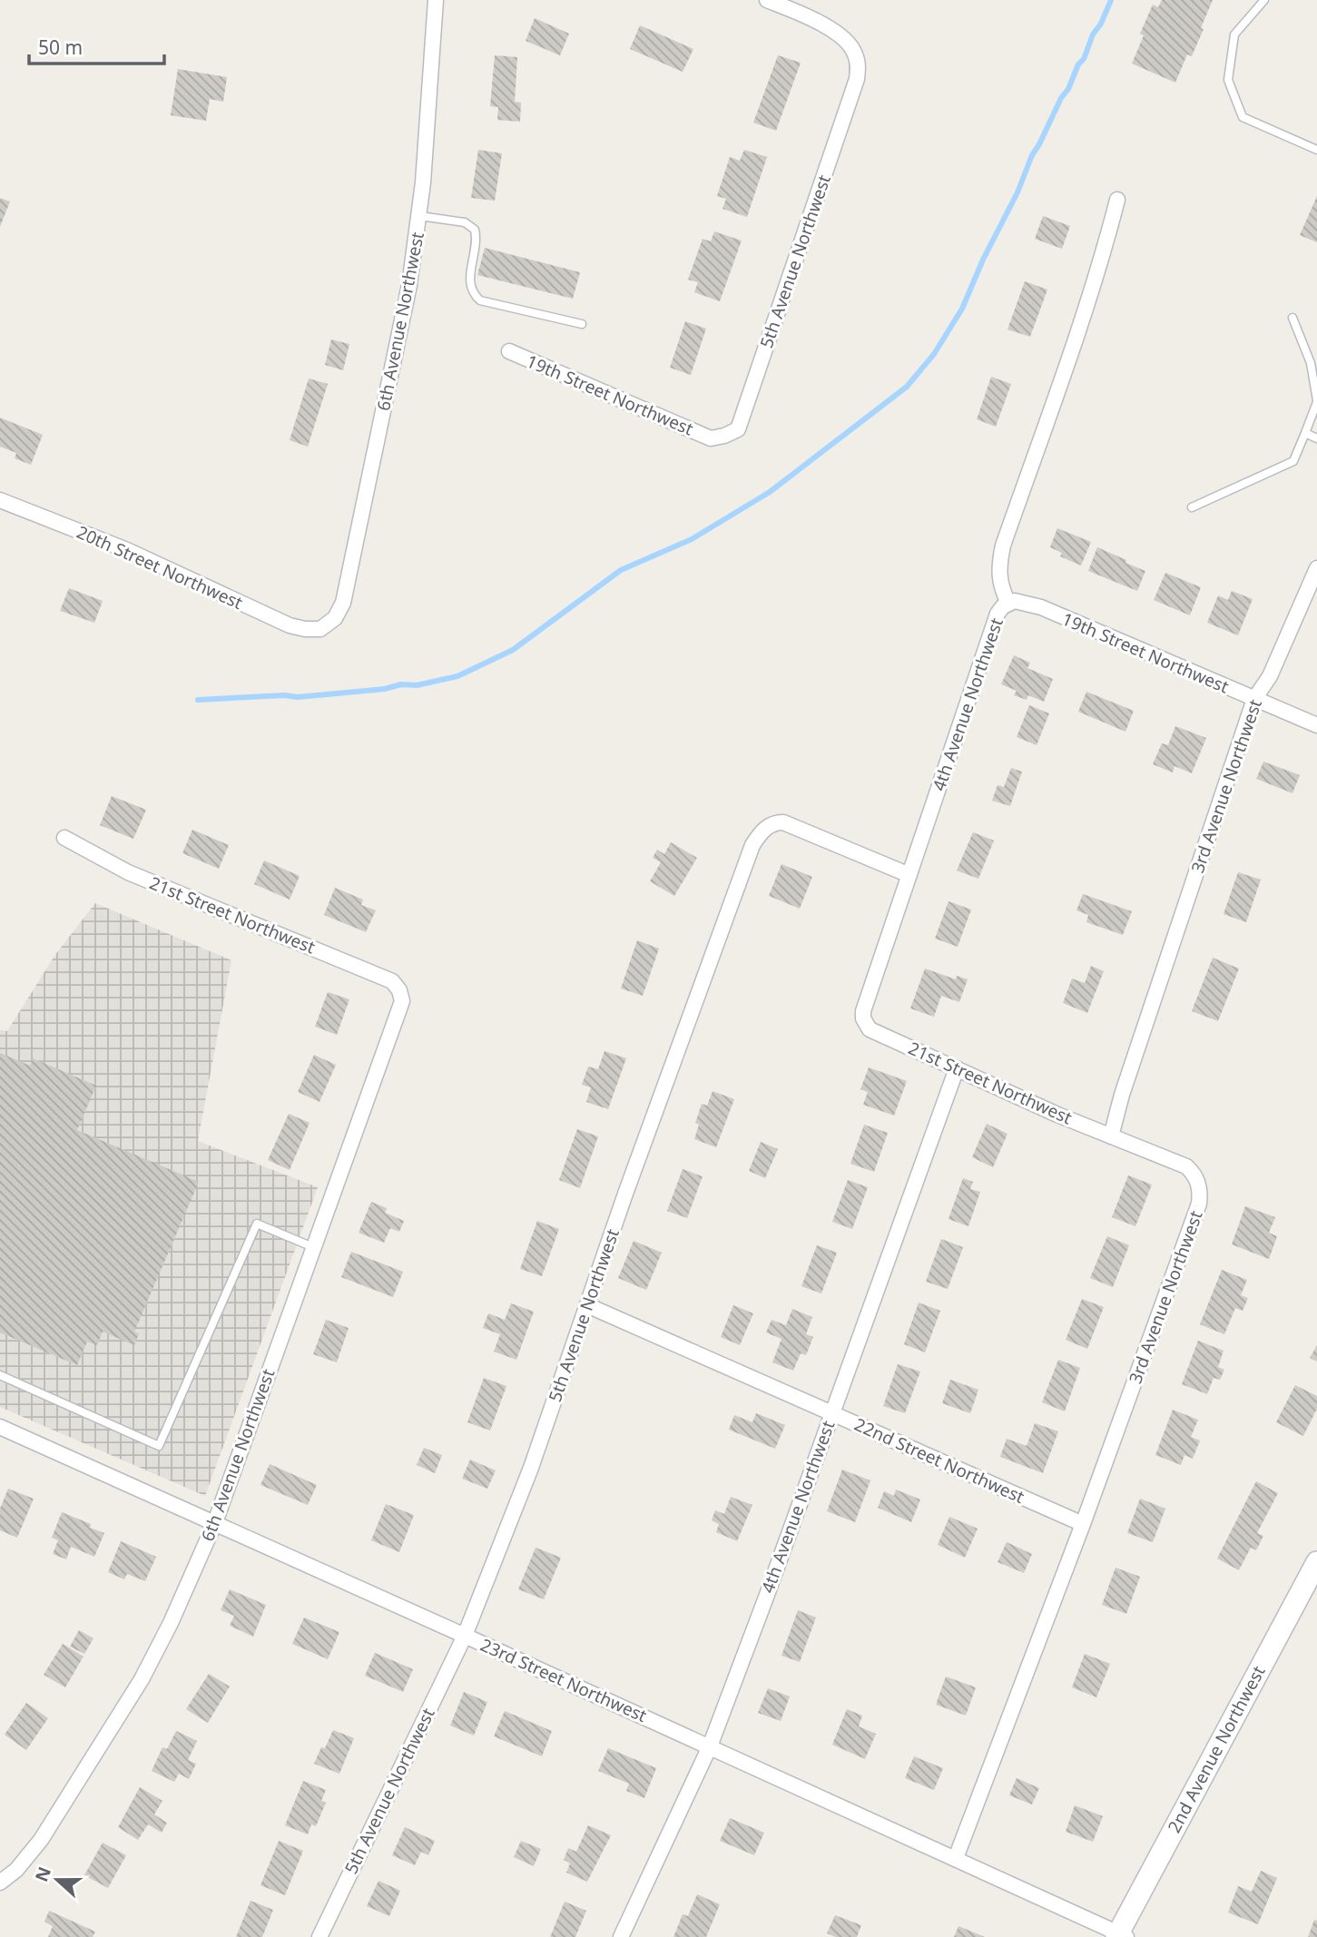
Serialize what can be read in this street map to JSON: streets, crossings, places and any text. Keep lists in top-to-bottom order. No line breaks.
{"streets":{"main road":["2nd Avenue Northwest"],"street":["5th Avenue Northwest","6th Avenue Northwest","19th Street Northwest","20th Street Northwest","4th Avenue Northwest","3rd Avenue Northwest","21st Street Northwest","22nd Street Northwest","23rd Street Northwest"]},"crossings":[["5th Avenue Northwest","19th Street Northwest"],["5th Avenue Northwest","4th Avenue Northwest"],["5th Avenue Northwest","22nd Street Northwest"],["5th Avenue Northwest","23rd Street Northwest"],["6th Avenue Northwest","20th Street Northwest"],["6th Avenue Northwest","21st Street Northwest"],["6th Avenue Northwest","23rd Street Northwest"],["19th Street Northwest","4th Avenue Northwest"],["19th Street Northwest","3rd Avenue Northwest"],["4th Avenue Northwest","21st Street Northwest"],["4th Avenue Northwest","22nd Street Northwest"],["4th Avenue Northwest","23rd Street Northwest"],["3rd Avenue Northwest","21st Street Northwest"],["3rd Avenue Northwest","22nd Street Northwest"],["3rd Avenue Northwest","23rd Street Northwest"],["23rd Street Northwest","2nd Avenue Northwest"]],"scale_bar":"50 m","north":"left"}
